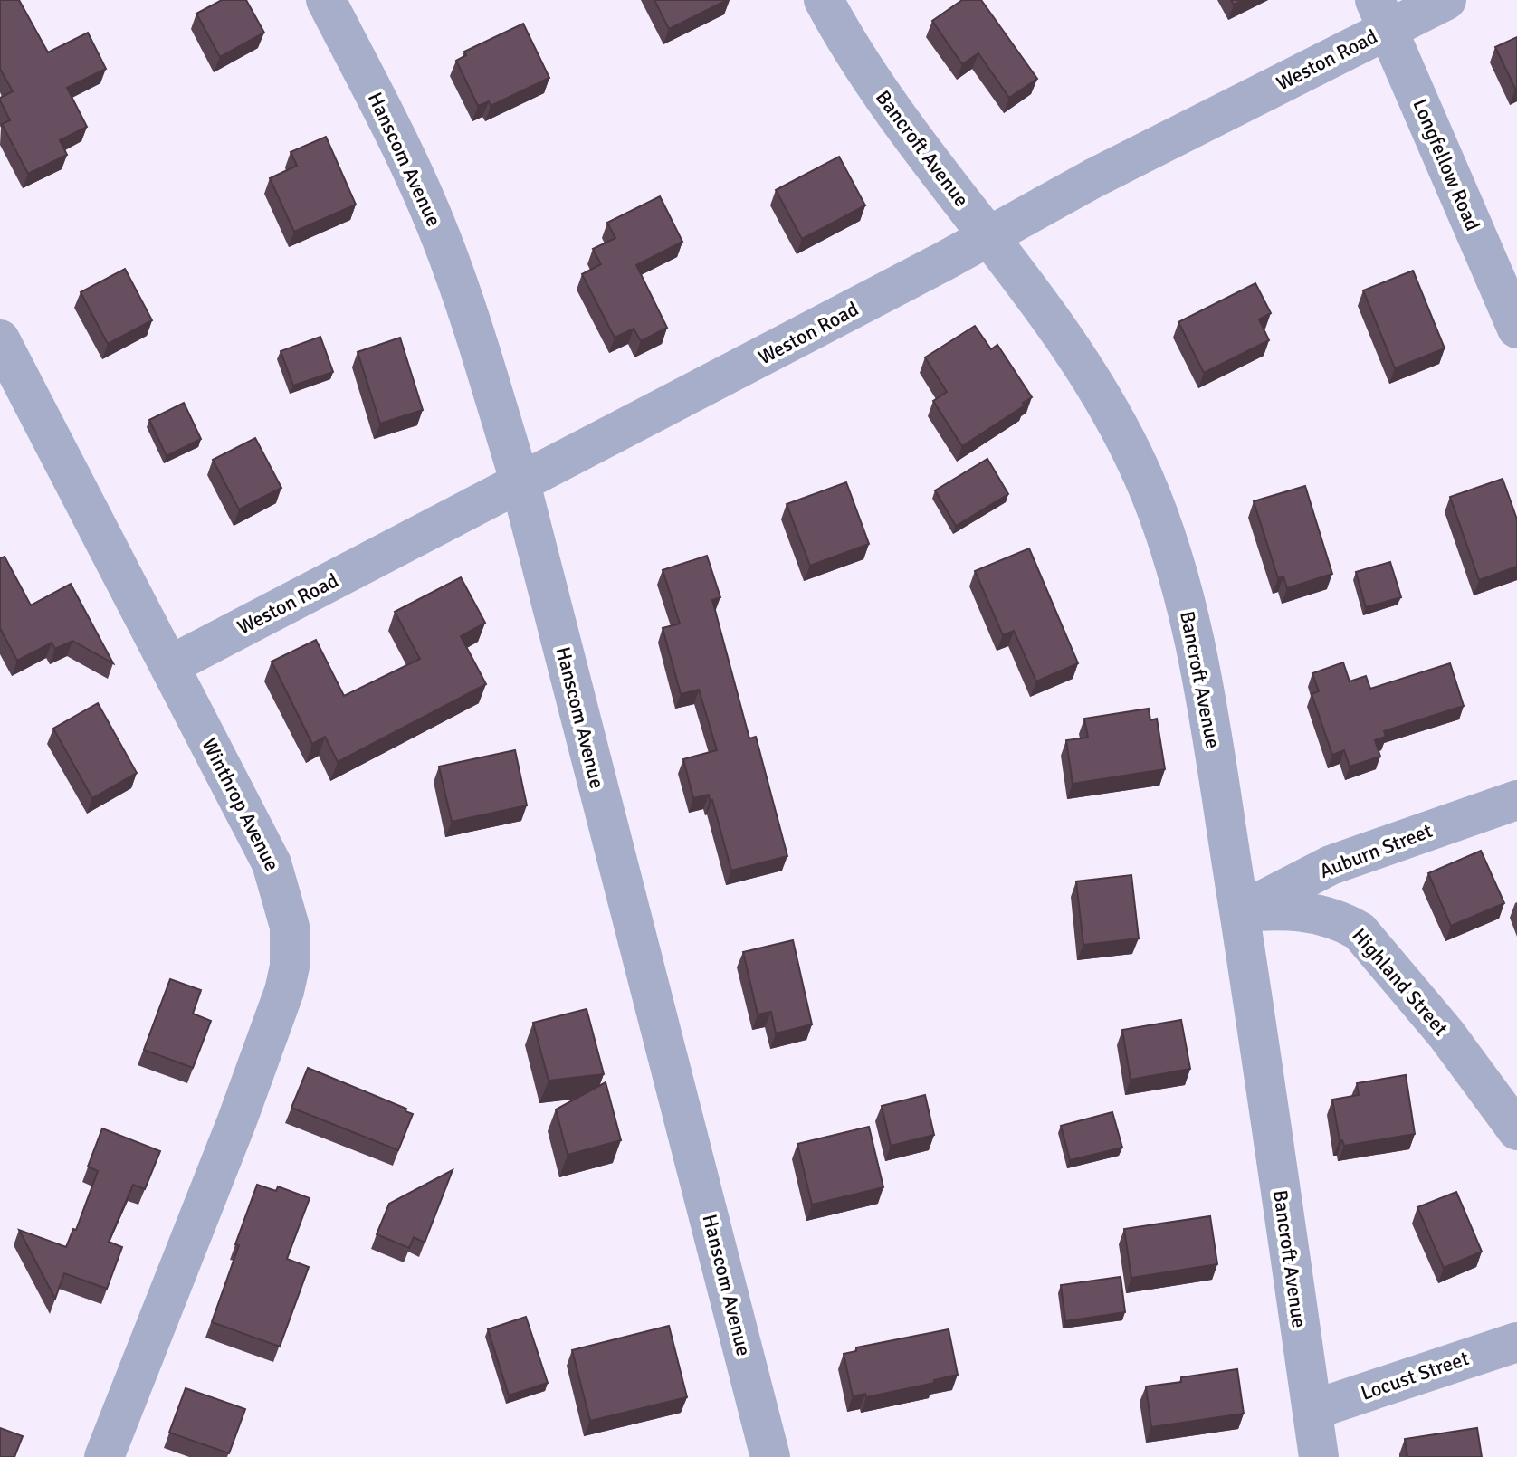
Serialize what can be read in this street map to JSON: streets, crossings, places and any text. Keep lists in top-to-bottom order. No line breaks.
{"streets":{"street":["Weston Road","Bancroft Avenue","Hanscom Avenue","Longfellow Road","Winthrop Avenue","Auburn Street","Highland Street","Locust Street"]},"crossings":[["Weston Road","Bancroft Avenue"],["Weston Road","Hanscom Avenue"],["Weston Road","Longfellow Road"],["Weston Road","Winthrop Avenue"],["Bancroft Avenue","Auburn Street"],["Bancroft Avenue","Highland Street"],["Bancroft Avenue","Locust Street"],["Auburn Street","Highland Street"]]}
